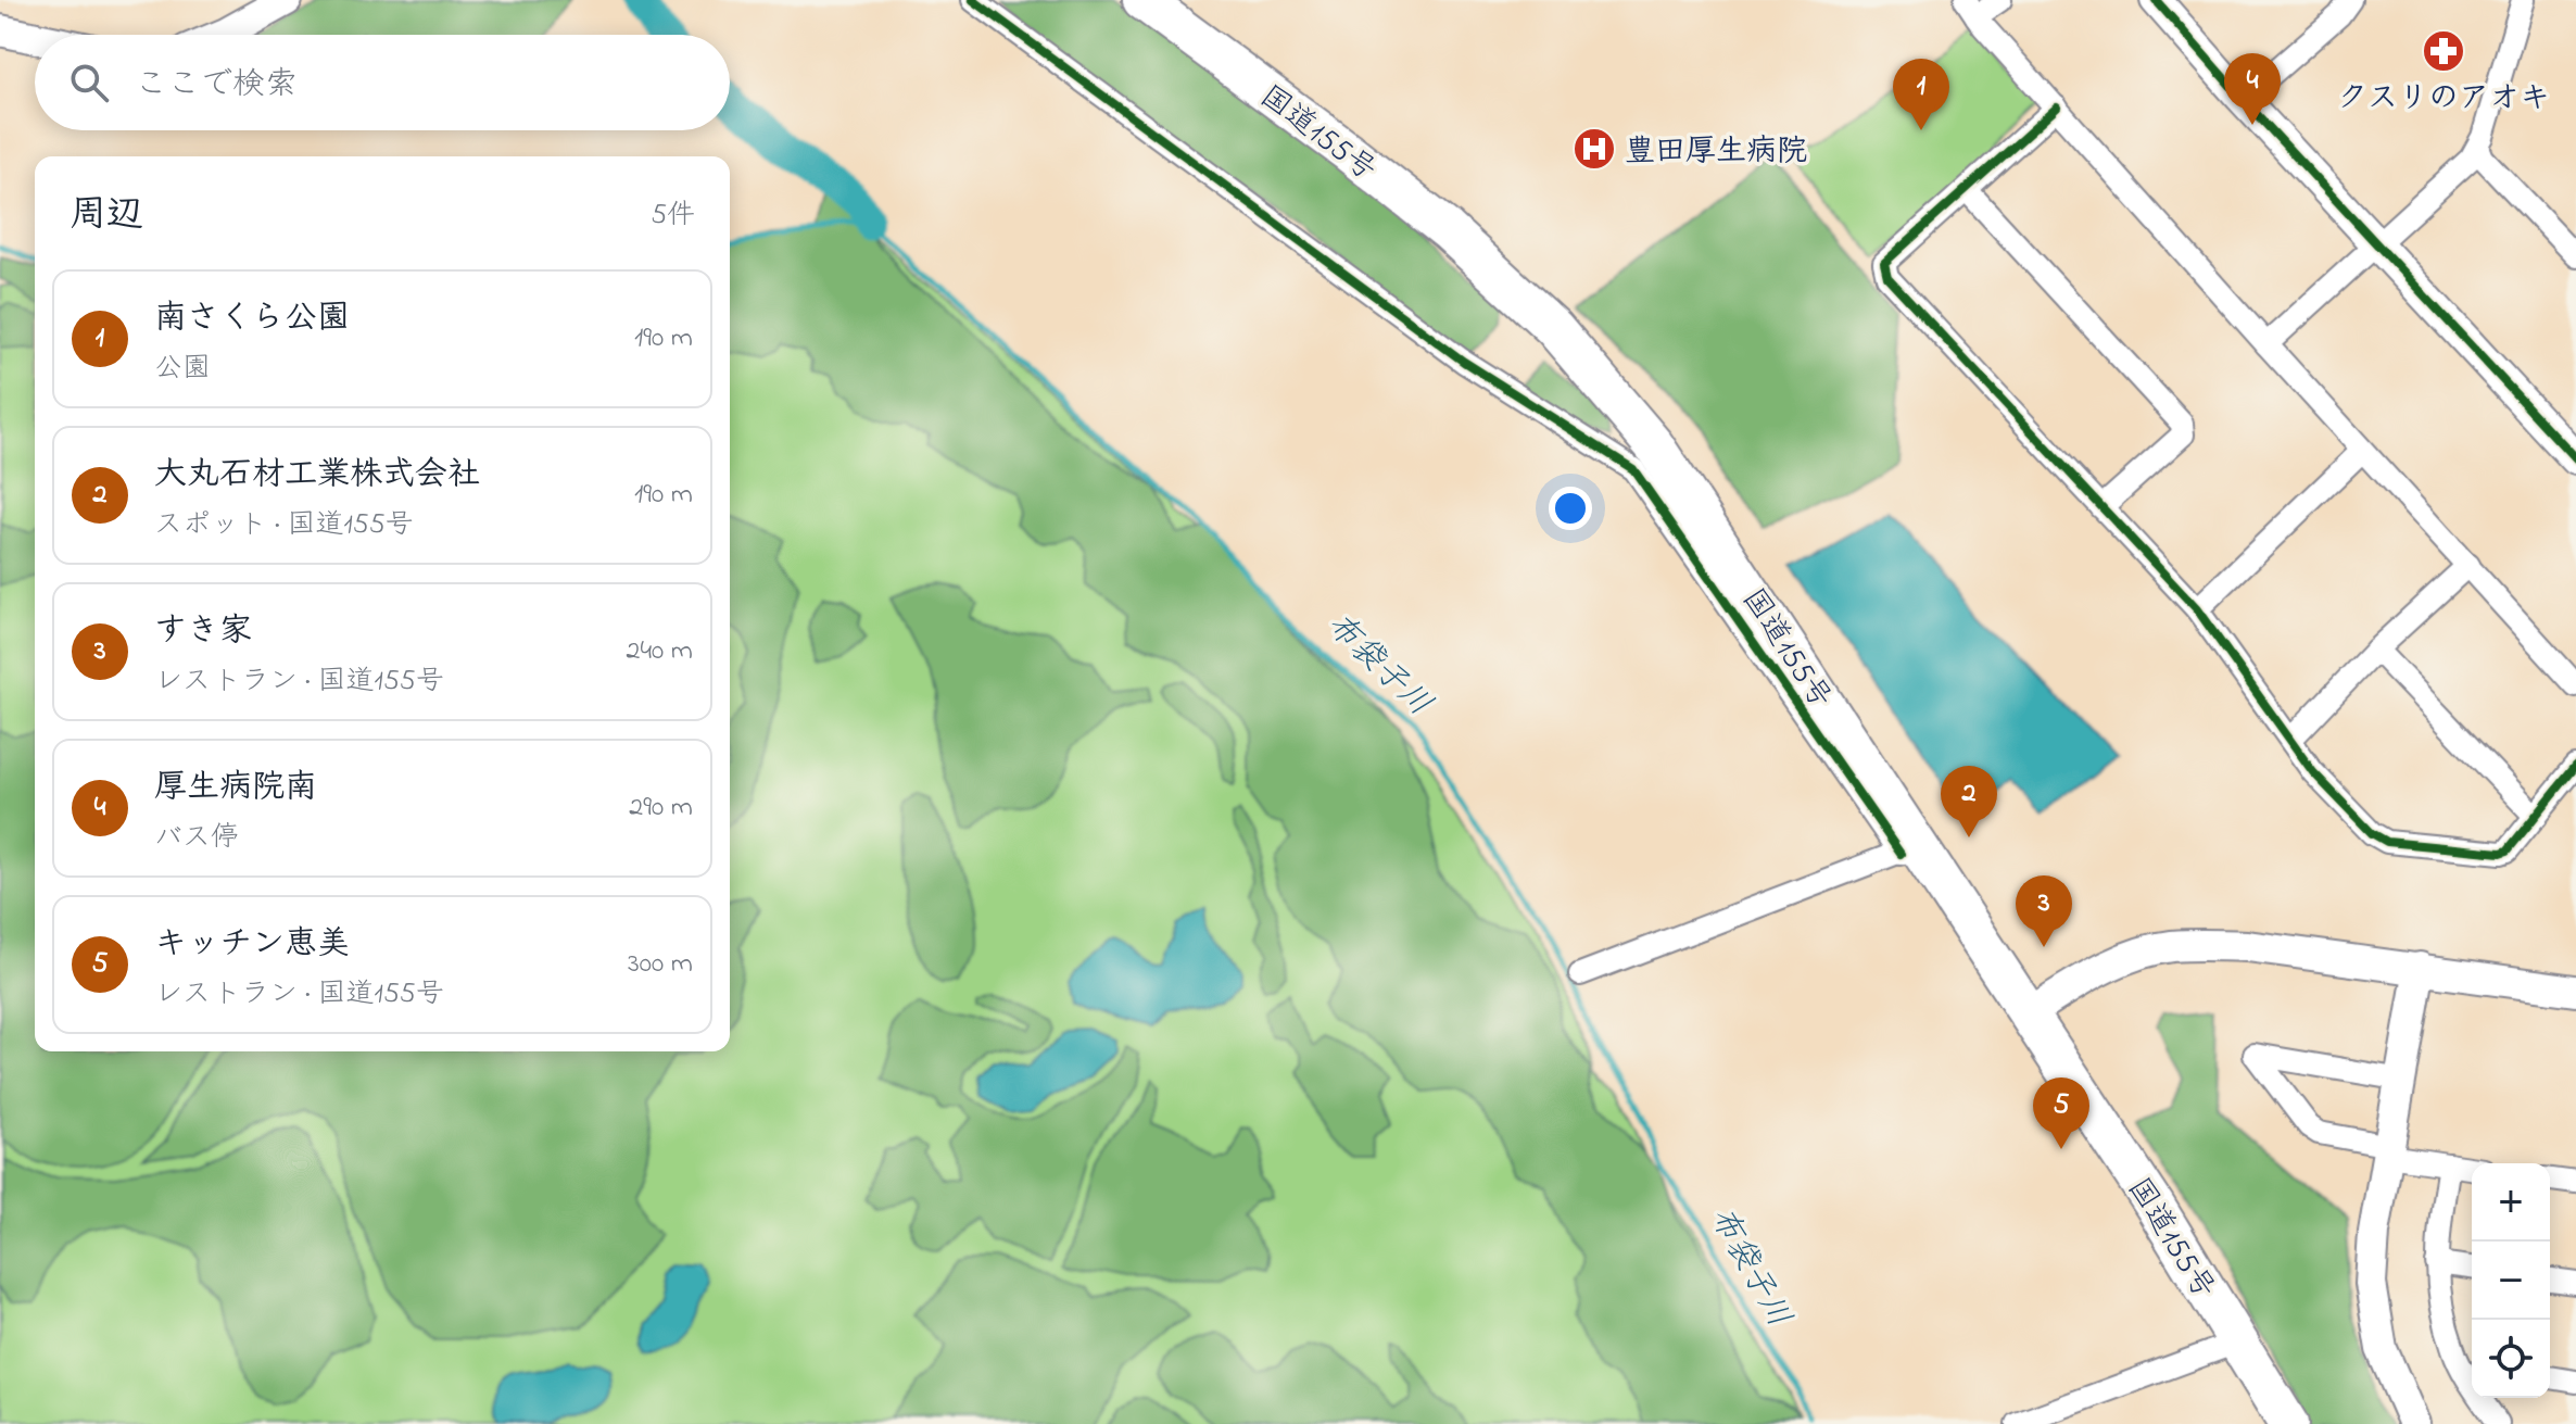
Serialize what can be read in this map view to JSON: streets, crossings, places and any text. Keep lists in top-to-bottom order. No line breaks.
{"streets":{"highway":["国道155号"]},"water":["布袋子川"],"places":{"pharmacy":["クスリのアオキ"],"hospital":["豊田厚生病院"]},"page":{"search":"ここで検索","pins":["4","1","2","3","5"],"heading":["周辺","5件"],"list":[{"mark":"1","name":"南さくら公園","note":"公園","value":"190 m"},{"mark":"2","name":"大丸石材工業株式会社","note":"スポット · 国道155号","value":"190 m"},{"mark":"3","name":"すき家","note":"レストラン · 国道155号","value":"240 m"},{"mark":"4","name":"厚生病院南","note":"バス停","value":"290 m"},{"mark":"5","name":"キッチン恵美","note":"レストラン · 国道155号","value":"300 m"}],"map_buttons":["+","−"]}}
